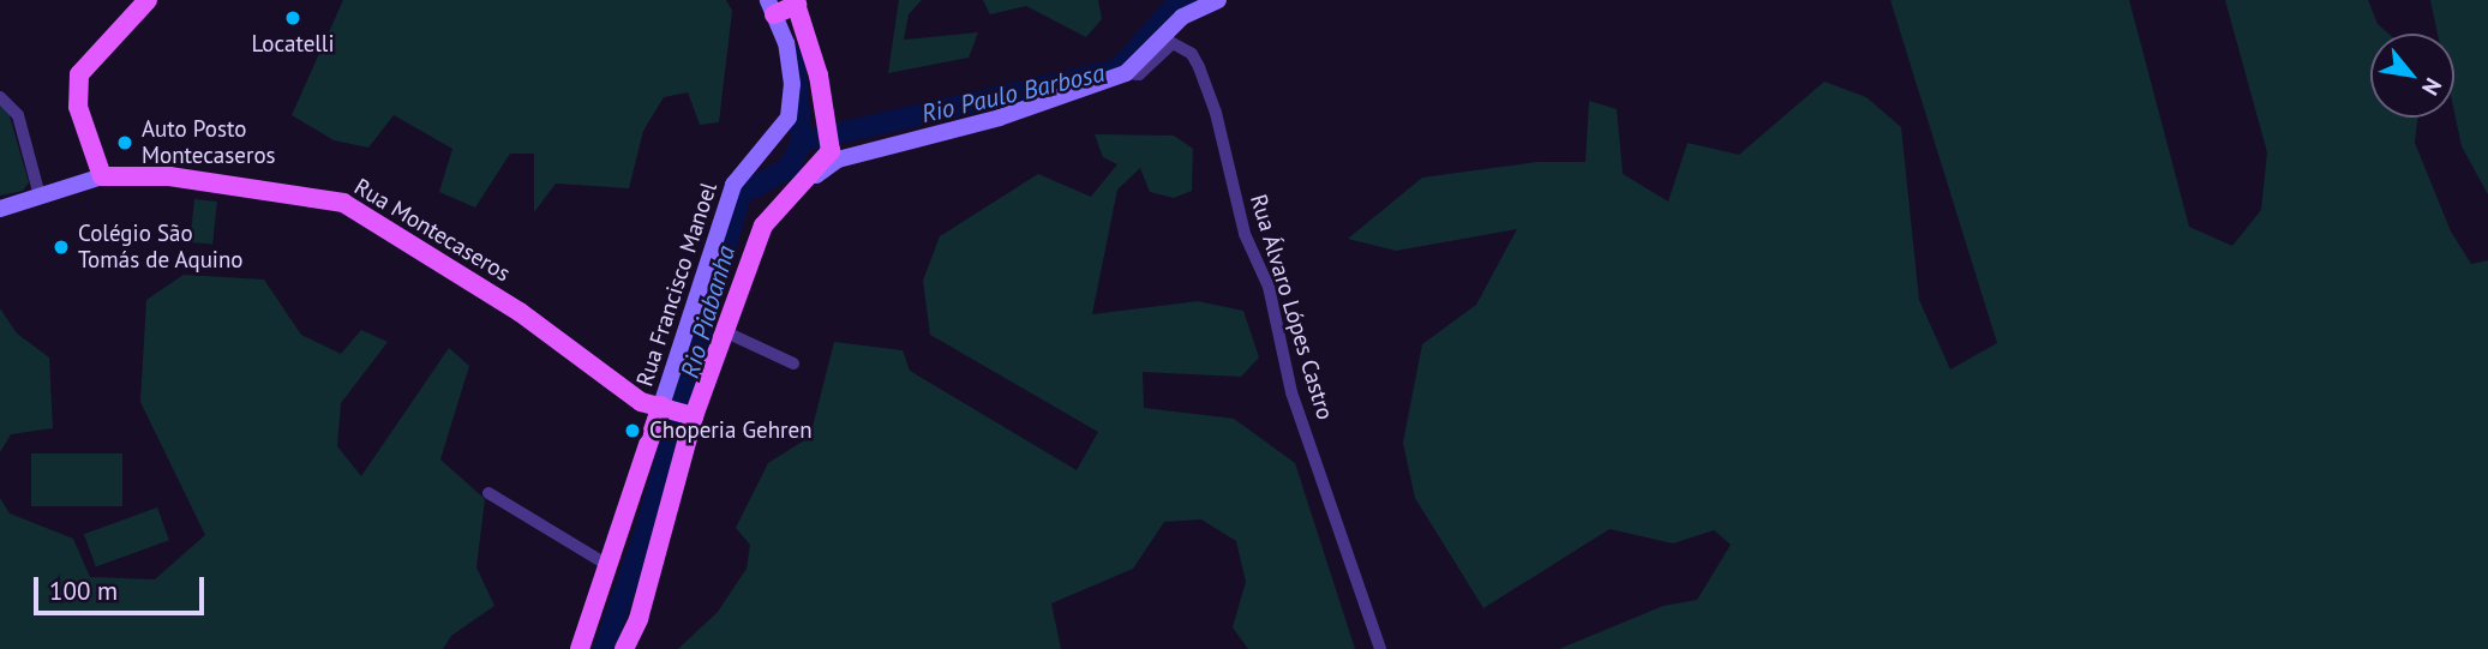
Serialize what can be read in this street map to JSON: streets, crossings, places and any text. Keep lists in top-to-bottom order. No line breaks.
{"streets":{"main road":["Rua Montecaseros","Rua Francisco Manoel"],"street":["Rua Álvaro Lópes Castro"]},"crossings":[["Rua Montecaseros","Rua Francisco Manoel"]],"water":["Rio Paulo Barbosa","Rio Piabanha"],"places":["Locatelli","Auto Posto Montecaseros","Colégio São Tomás de Aquino","Choperia Gehren"],"scale_bar":"100 m","north":"bottom right"}
